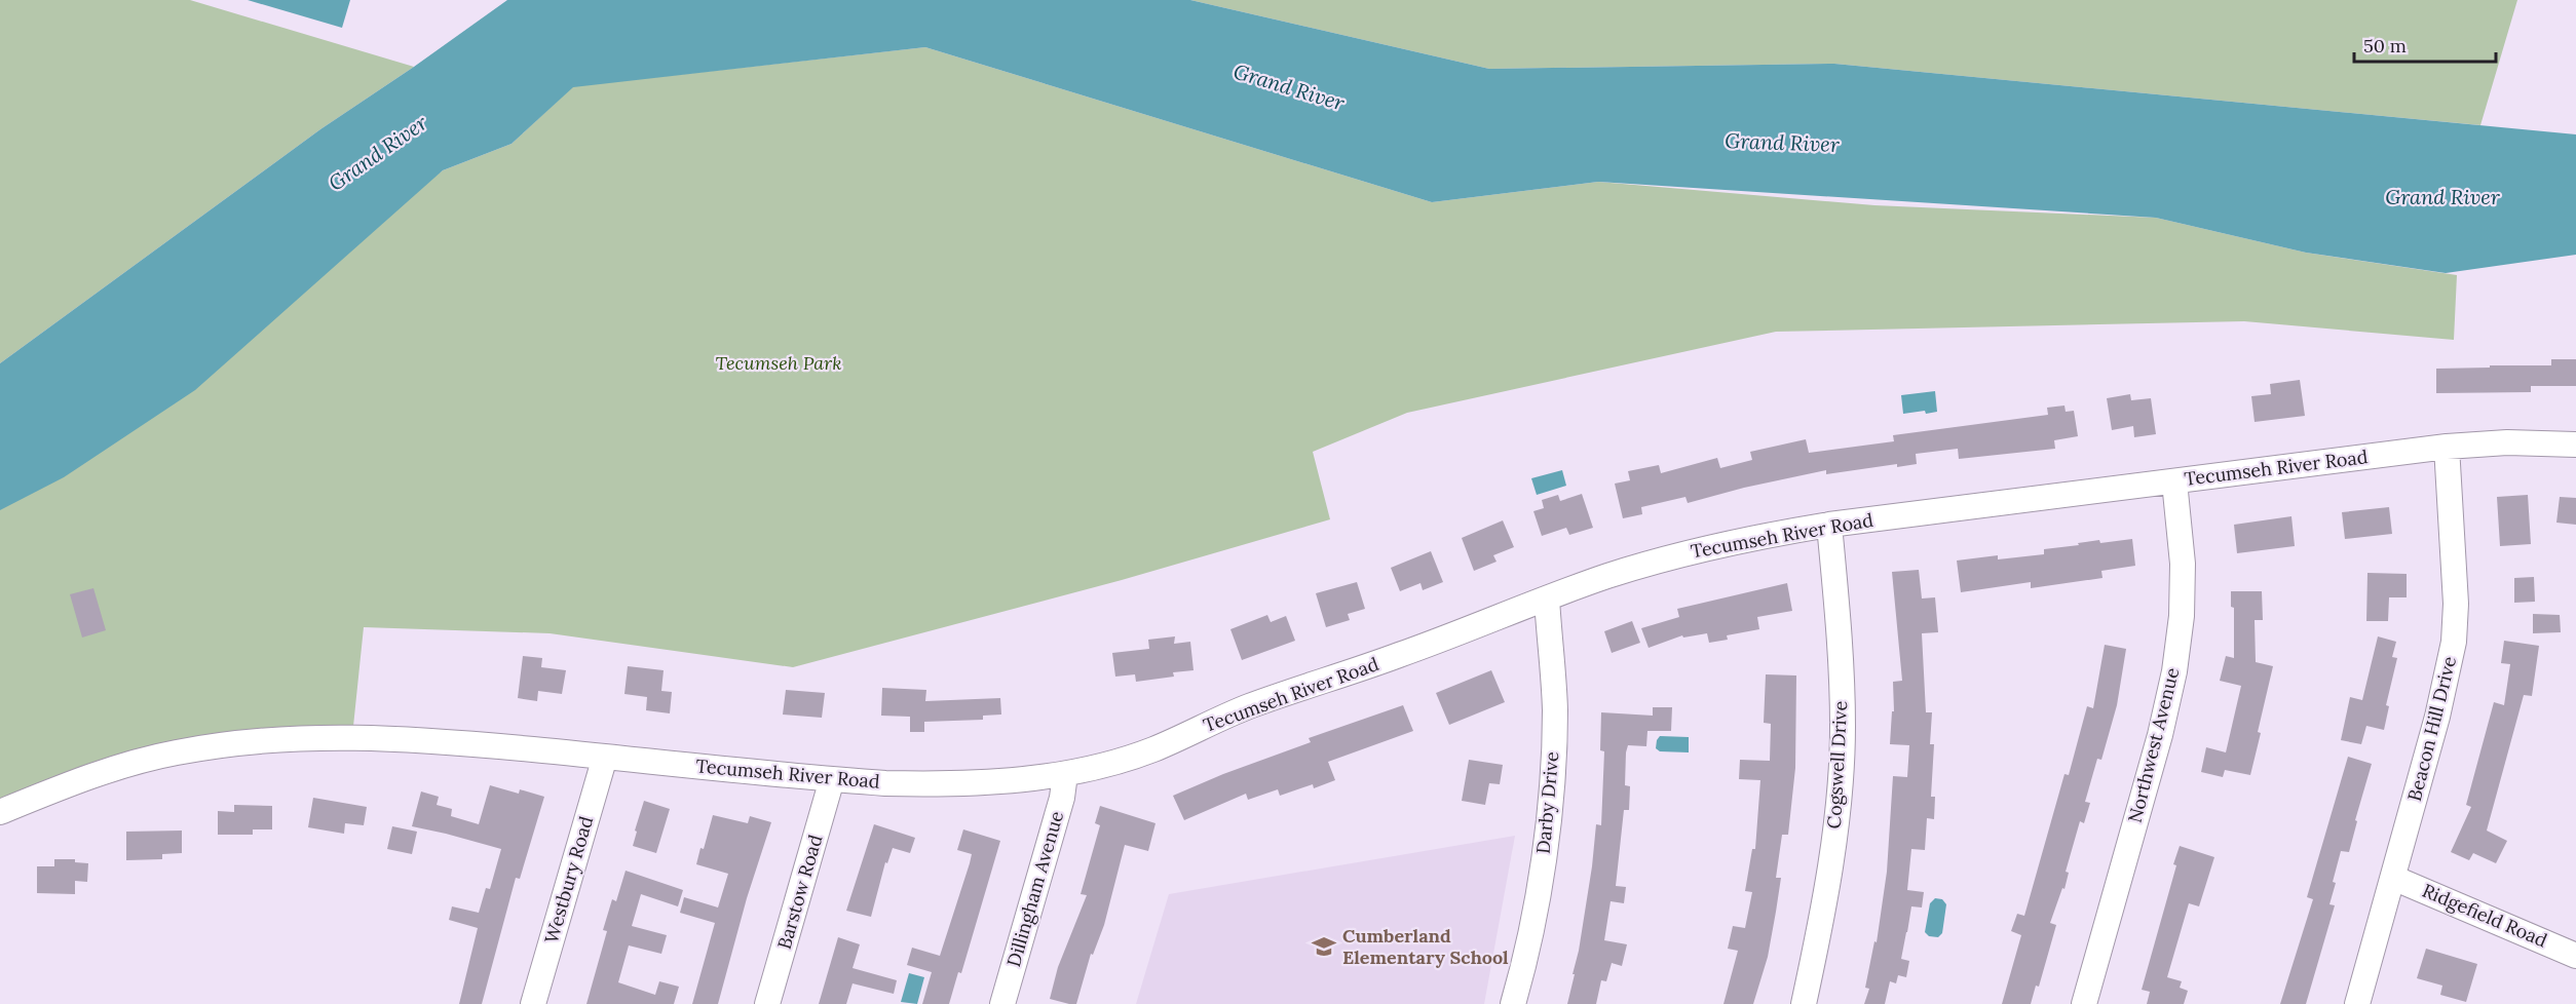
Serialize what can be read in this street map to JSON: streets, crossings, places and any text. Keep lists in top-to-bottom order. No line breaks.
{"streets":{"street":["Tecumseh River Road","Beacon Hill Drive","Northwest Avenue","Cogswell Drive","Darby Drive","Westbury Road","Dillingham Avenue","Barstow Road","Ridgefield Road"]},"crossings":[["Tecumseh River Road","Beacon Hill Drive"],["Tecumseh River Road","Northwest Avenue"],["Tecumseh River Road","Cogswell Drive"],["Tecumseh River Road","Darby Drive"],["Tecumseh River Road","Westbury Road"],["Tecumseh River Road","Dillingham Avenue"],["Tecumseh River Road","Barstow Road"],["Beacon Hill Drive","Ridgefield Road"]],"water":["Grand River"],"parks":["Tecumseh Park"],"places":{"school or university":["Cumberland Elementary School"]},"scale_bar":"50 m"}
